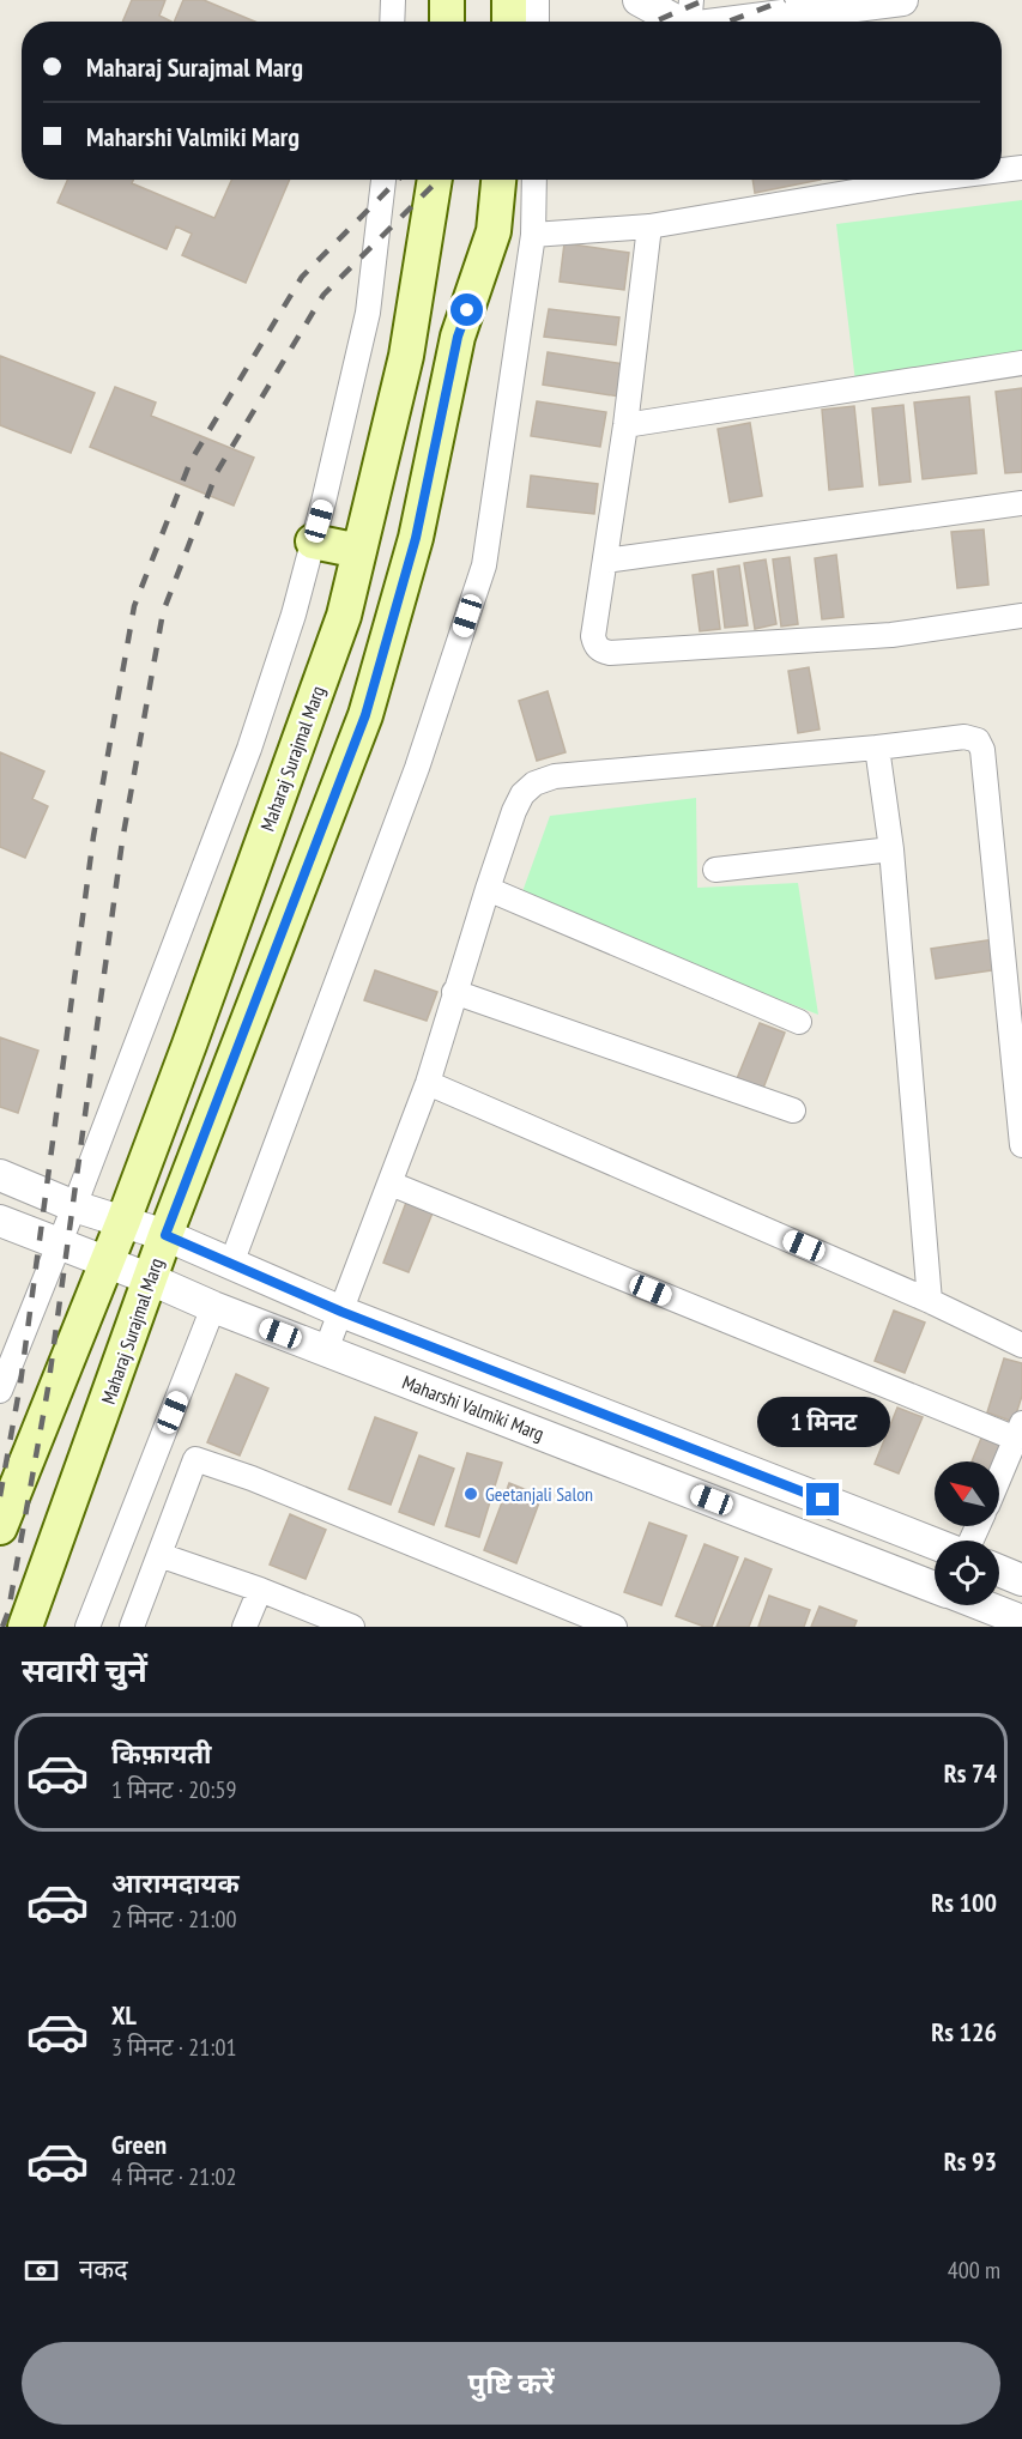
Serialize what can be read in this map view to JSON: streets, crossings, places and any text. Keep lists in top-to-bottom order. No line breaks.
{"streets":{"main road":["Maharaj Surajmal Marg"],"street":["Maharshi Valmiki Marg"]},"crossings":[["Maharaj Surajmal Marg","Maharshi Valmiki Marg"]],"places":["Geetanjali Salon"],"north":"top left","page":{"banner":["Maharaj Surajmal Marg","Maharshi Valmiki Marg"],"bubble":"1 मिनट","heading":"सवारी चुनें","list":[{"name":"किफ़ायती","note":"1 मिनट · 20:59","value":"Rs 74"},{"name":"आरामदायक","note":"2 मिनट · 21:00","value":"Rs 100"},{"name":"XL","note":"3 मिनट · 21:01","value":"Rs 126"},{"name":"Green","note":"4 मिनट · 21:02","value":"Rs 93"}],"pay":["नकद","400 m"],"buttons":"पुष्टि करें"}}
